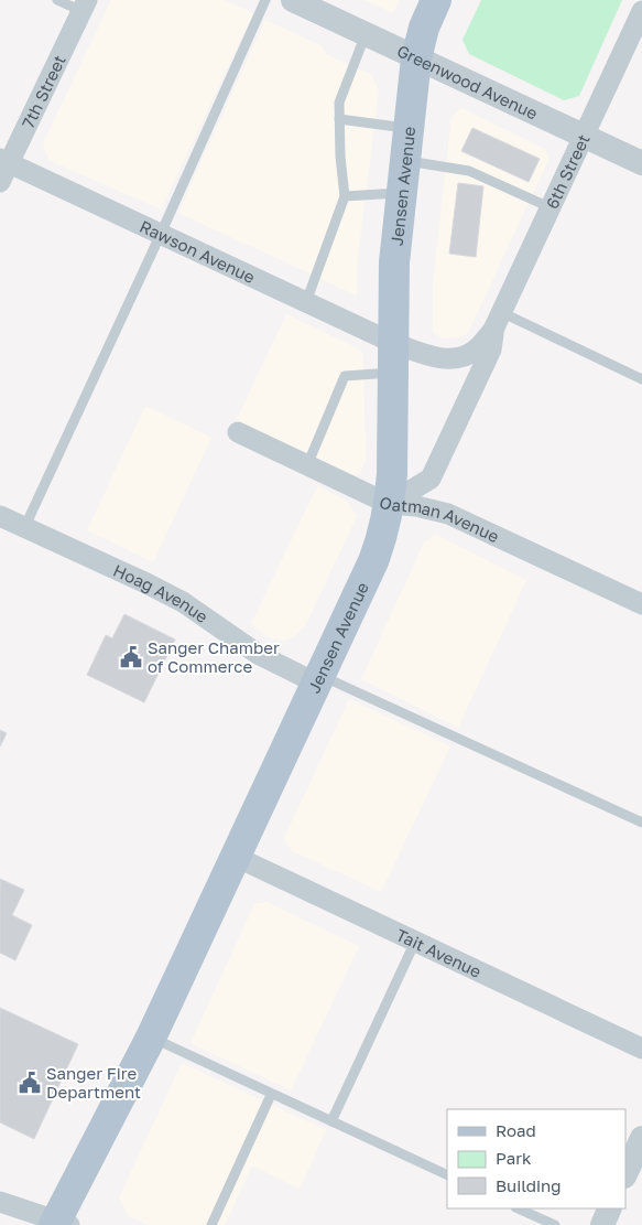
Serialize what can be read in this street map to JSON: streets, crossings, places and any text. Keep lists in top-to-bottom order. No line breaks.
{"streets":{"main road":["Jensen Avenue"],"street":["Greenwood Avenue","7th Street","6th Street","Rawson Avenue","Oatman Avenue","Hoag Avenue","Tait Avenue"]},"crossings":[["Greenwood Avenue","6th Street"],["Greenwood Avenue","Jensen Avenue"],["7th Street","Rawson Avenue"],["6th Street","Jensen Avenue"],["6th Street","Rawson Avenue"],["6th Street","Oatman Avenue"],["Jensen Avenue","Rawson Avenue"],["Jensen Avenue","Oatman Avenue"],["Jensen Avenue","Hoag Avenue"],["Jensen Avenue","Tait Avenue"]],"places":{"public building":["Sanger Chamber of Commerce","Sanger Fire Department"]},"legend":["Road","Park","Building"]}
